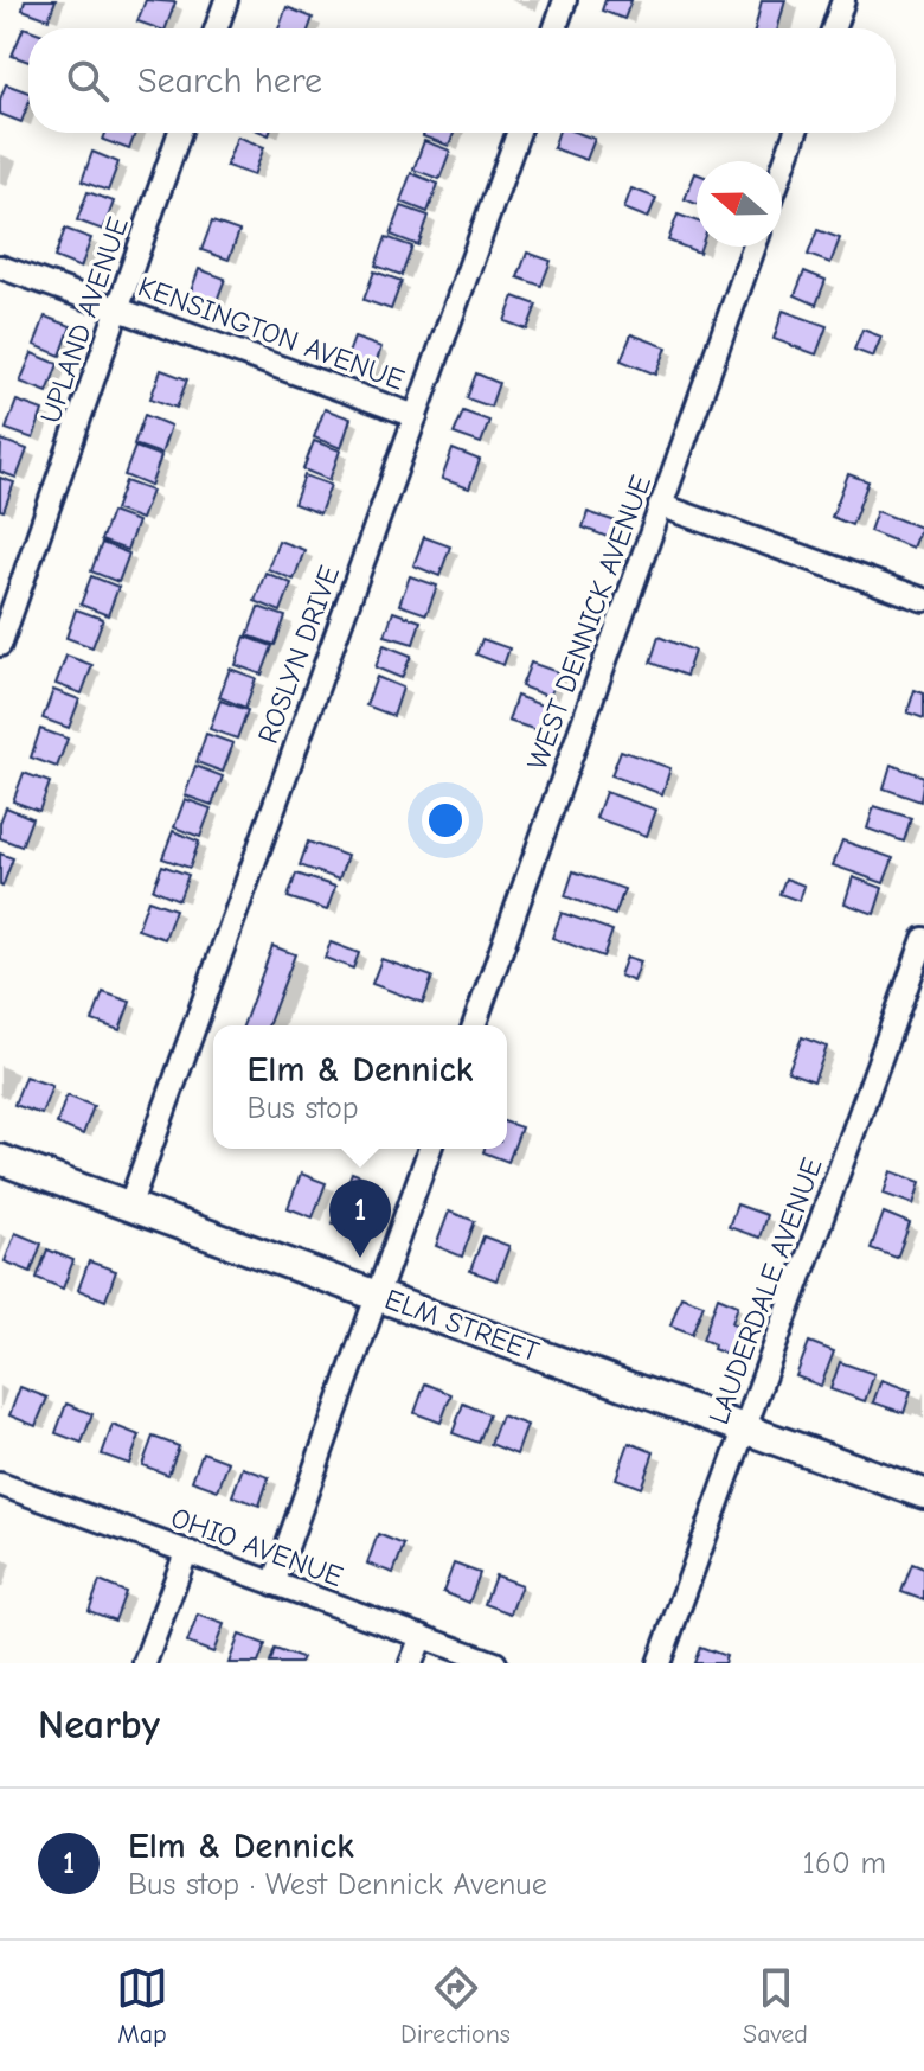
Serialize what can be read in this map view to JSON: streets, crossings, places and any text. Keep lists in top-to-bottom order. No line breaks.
{"streets":{"street":["UPLAND AVENUE","KENSINGTON AVENUE","WEST DENNICK AVENUE","ROSLYN DRIVE","LAUDERDALE AVENUE","ELM STREET","OHIO AVENUE"]},"crossings":[["UPLAND AVENUE","KENSINGTON AVENUE"],["KENSINGTON AVENUE","ROSLYN DRIVE"],["ROSLYN DRIVE","ELM STREET"],["LAUDERDALE AVENUE","ELM STREET"]],"north":"left","page":{"search":"Search here","popup":["Elm & Dennick","Bus stop"],"pins":"1","heading":"Nearby","list":[{"mark":"1","name":"Elm & Dennick","note":"Bus stop · West Dennick Avenue","value":"160 m"}],"nav":["Map","Directions","Saved"]}}
